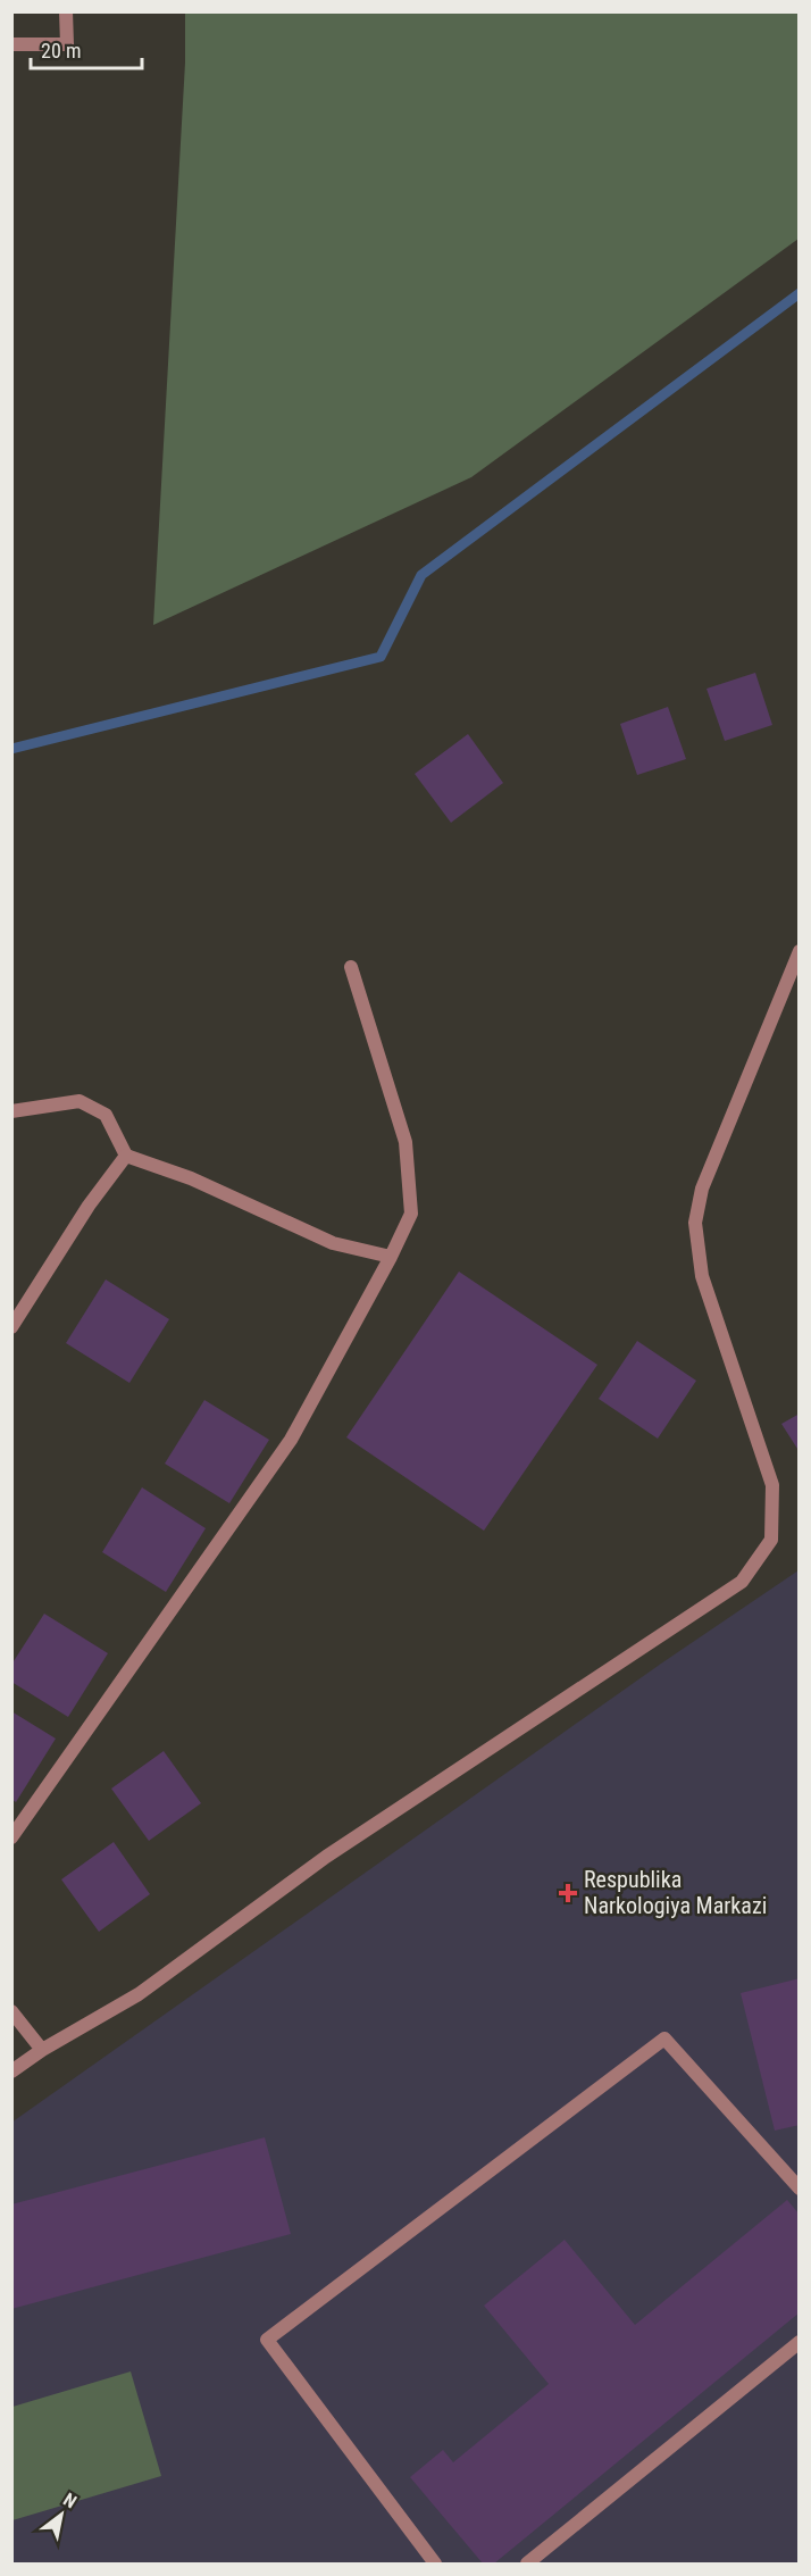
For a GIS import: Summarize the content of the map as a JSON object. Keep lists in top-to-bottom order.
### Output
{
  "places": {
    "health": ["Respublika Narkologiya Markazi"]
  },
  "scale_bar": "20 m",
  "north": "top right"
}
